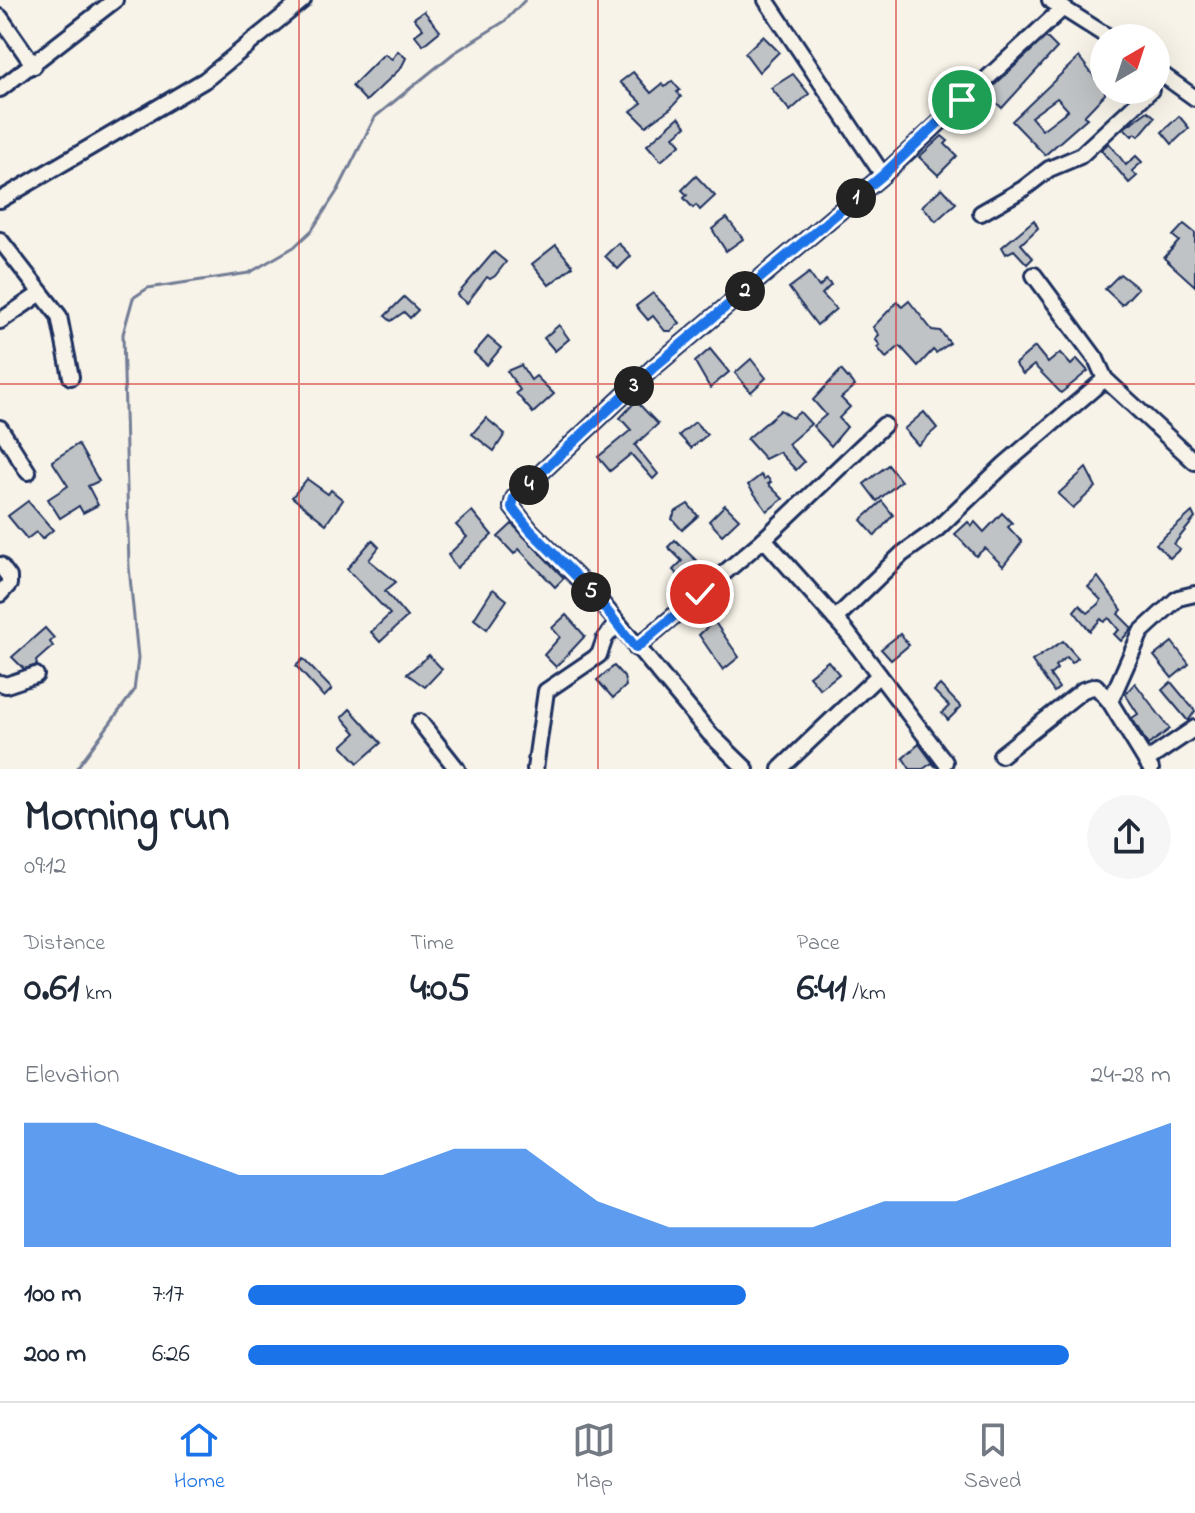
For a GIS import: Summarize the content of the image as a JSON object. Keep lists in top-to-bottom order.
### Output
{
  "north": "top right",
  "page": {
    "pins": [
      "1",
      "2",
      "3",
      "4",
      "5"
    ],
    "heading": ["Morning run", "09:12"],
    "stats": [
      ["Distance", "0.61 km"],
      ["Time", "4:05"],
      ["Pace", "6:41 /km"]
    ],
    "chart": ["Elevation", "24–28 m"],
    "list": [
      {
        "name": "100 m",
        "note": "7:17"
      },
      {
        "name": "200 m",
        "note": "6:26"
      }
    ],
    "tabs": ["Home", "Map", "Saved"]
  }
}
